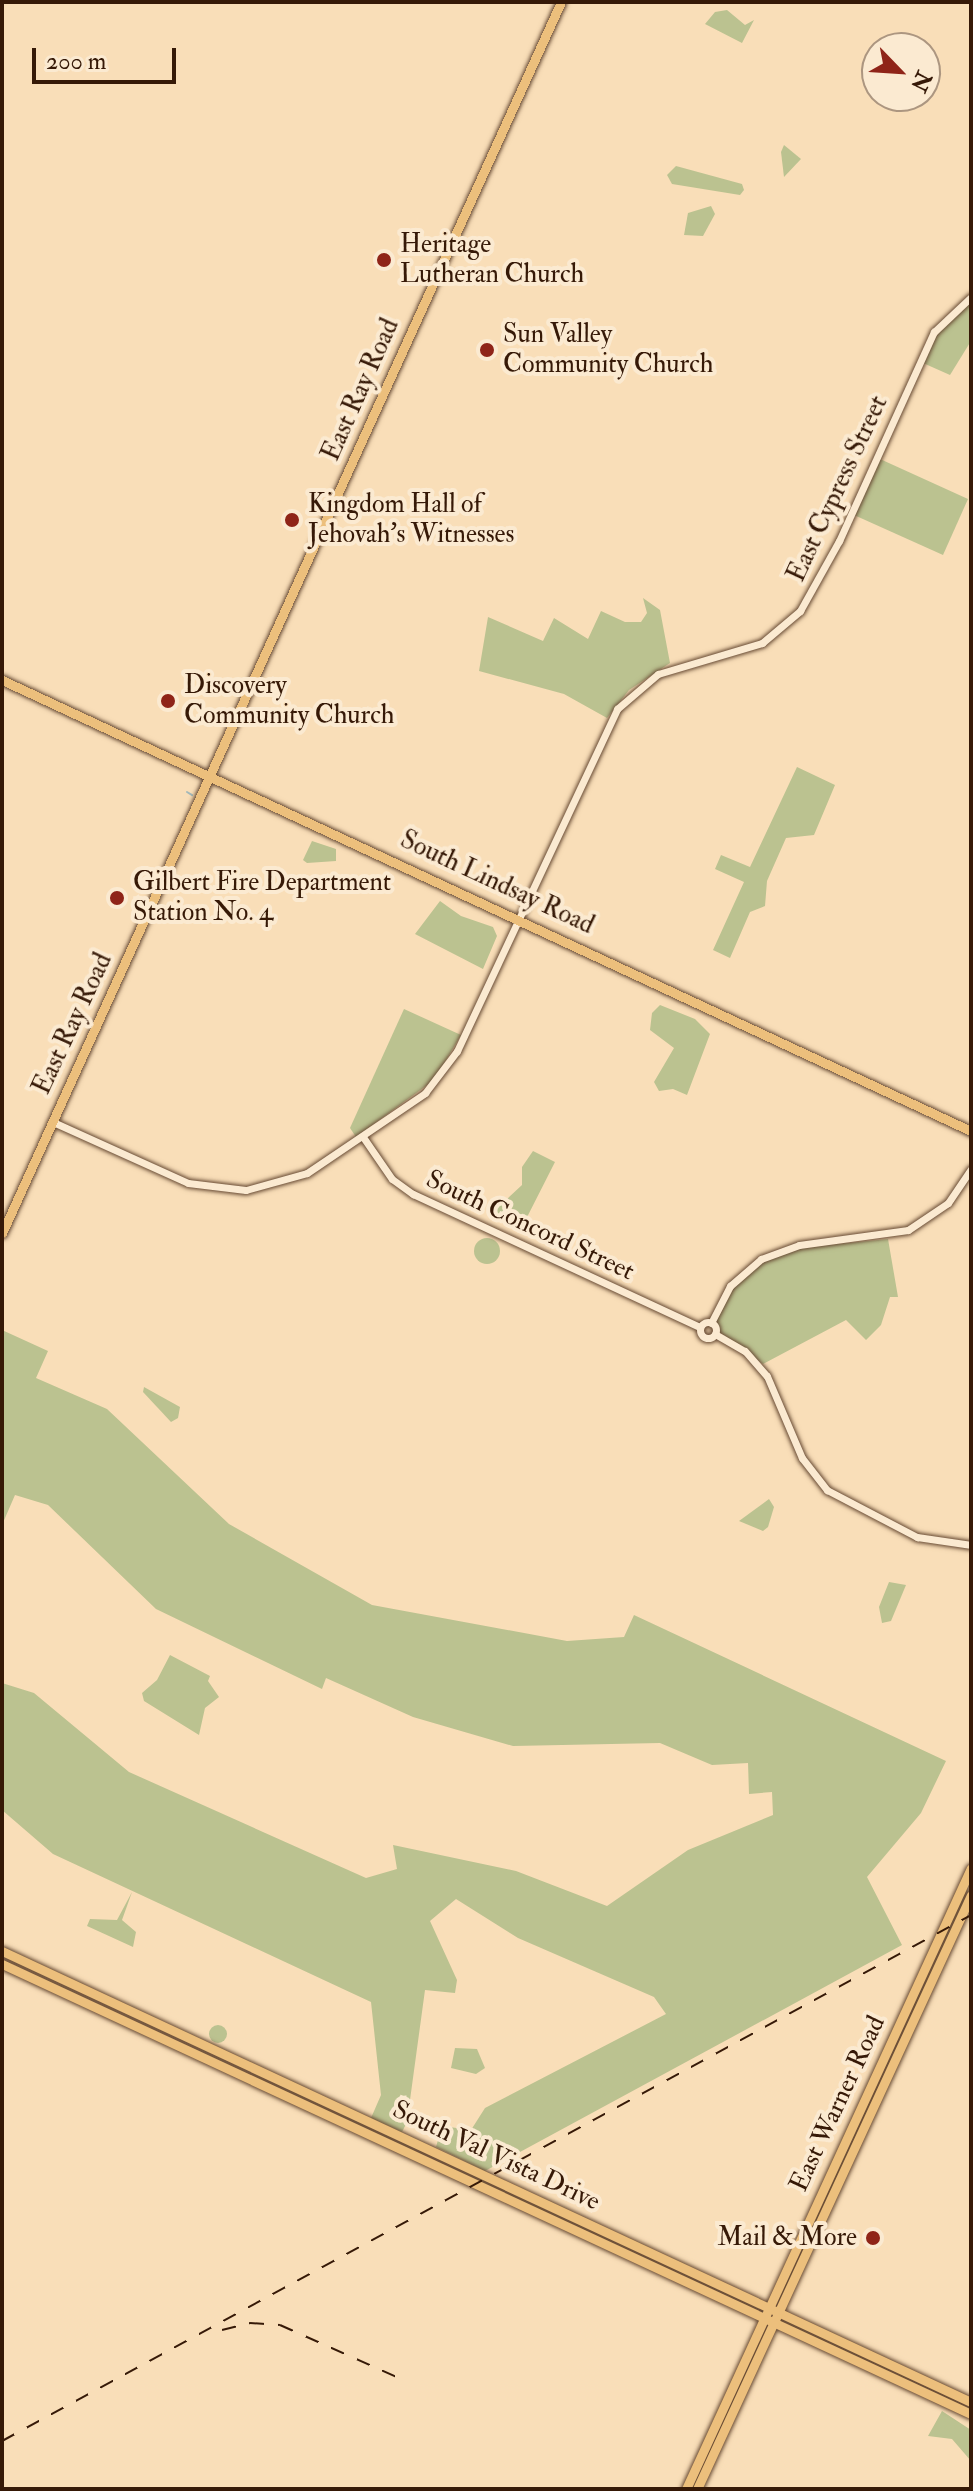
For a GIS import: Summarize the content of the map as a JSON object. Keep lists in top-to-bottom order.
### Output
{
  "streets": {
    "main road": [
      "East Ray Road",
      "South Lindsay Road",
      "East Warner Road",
      "South Val Vista Drive"
    ],
    "street": ["East Cypress Street", "South Concord Street"]
  },
  "crossings": [
    ["East Ray Road", "South Lindsay Road"],
    ["East Cypress Street", "South Lindsay Road"],
    ["East Cypress Street", "South Concord Street"],
    ["East Warner Road", "South Val Vista Drive"]
  ],
  "places": [
    "Heritage Lutheran Church",
    "Sun Valley Community Church",
    "Kingdom Hall of Jehovah's Witnesses",
    "Discovery Community Church",
    "Gilbert Fire Department Station No. 4",
    "Mail & More"
  ],
  "scale_bar": "200 m",
  "north": "bottom right"
}
